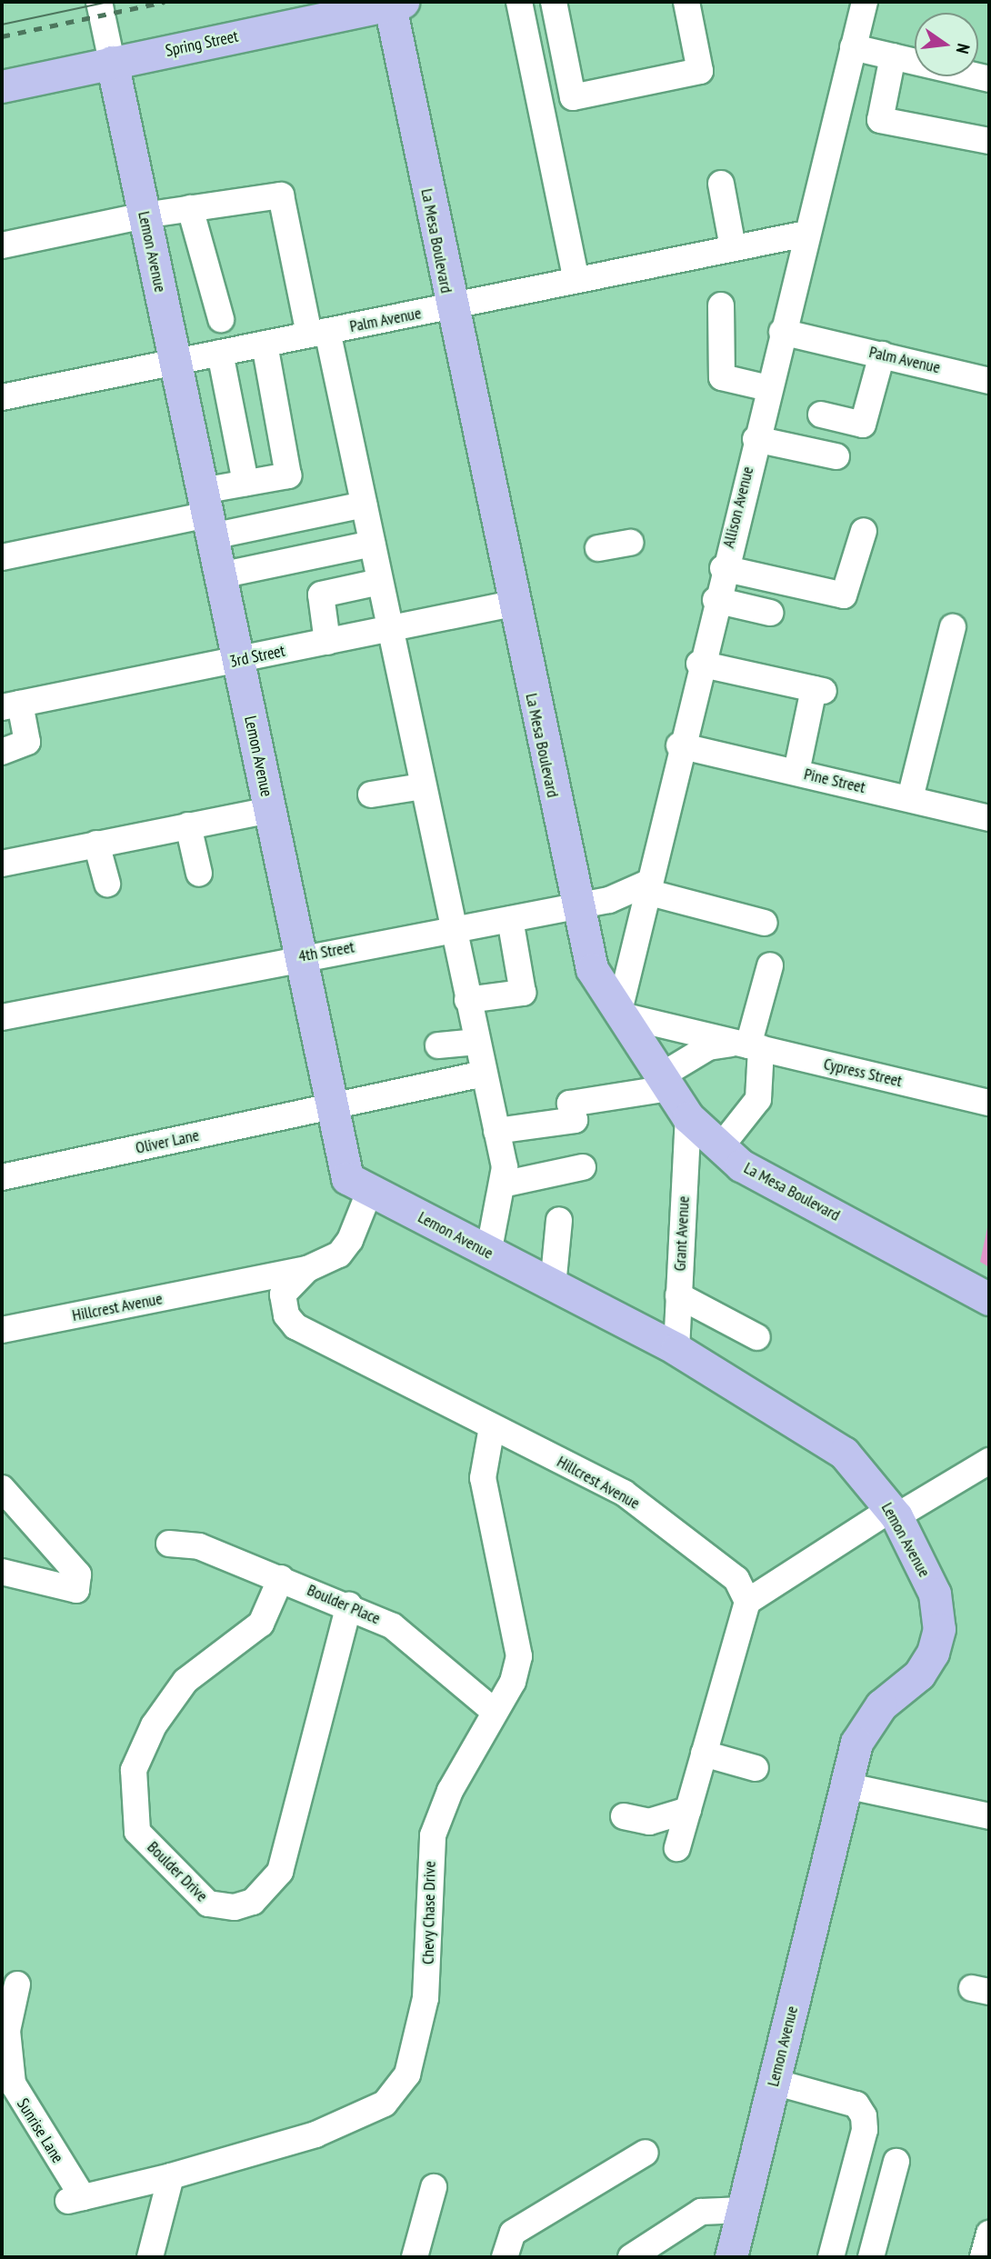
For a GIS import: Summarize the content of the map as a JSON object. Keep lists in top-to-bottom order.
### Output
{
  "streets": {
    "main road": ["Spring Street", "La Mesa Boulevard", "Lemon Avenue"],
    "street": [
      "Palm Avenue",
      "Allison Avenue",
      "3rd Street",
      "Pine Street",
      "4th Street",
      "Cypress Street",
      "Oliver Lane",
      "Grant Avenue",
      "Hillcrest Avenue",
      "Boulder Place",
      "Boulder Drive",
      "Chevy Chase Drive",
      "Sunrise Lane"
    ]
  },
  "crossings": [
    ["Spring Street", "La Mesa Boulevard"],
    ["Spring Street", "Lemon Avenue"],
    ["La Mesa Boulevard", "Palm Avenue"],
    ["La Mesa Boulevard", "Allison Avenue"],
    ["La Mesa Boulevard", "3rd Street"],
    ["La Mesa Boulevard", "4th Street"],
    ["La Mesa Boulevard", "Cypress Street"],
    ["La Mesa Boulevard", "Grant Avenue"],
    ["Lemon Avenue", "Palm Avenue"],
    ["Lemon Avenue", "3rd Street"],
    ["Lemon Avenue", "4th Street"],
    ["Lemon Avenue", "Oliver Lane"],
    ["Lemon Avenue", "Grant Avenue"],
    ["Lemon Avenue", "Hillcrest Avenue"],
    ["Palm Avenue", "Allison Avenue"],
    ["Allison Avenue", "Pine Street"],
    ["Allison Avenue", "4th Street"],
    ["Allison Avenue", "Cypress Street"],
    ["Hillcrest Avenue", "Chevy Chase Drive"],
    ["Boulder Place", "Boulder Drive"],
    ["Boulder Place", "Chevy Chase Drive"],
    ["Chevy Chase Drive", "Sunrise Lane"]
  ],
  "north": "right"
}
